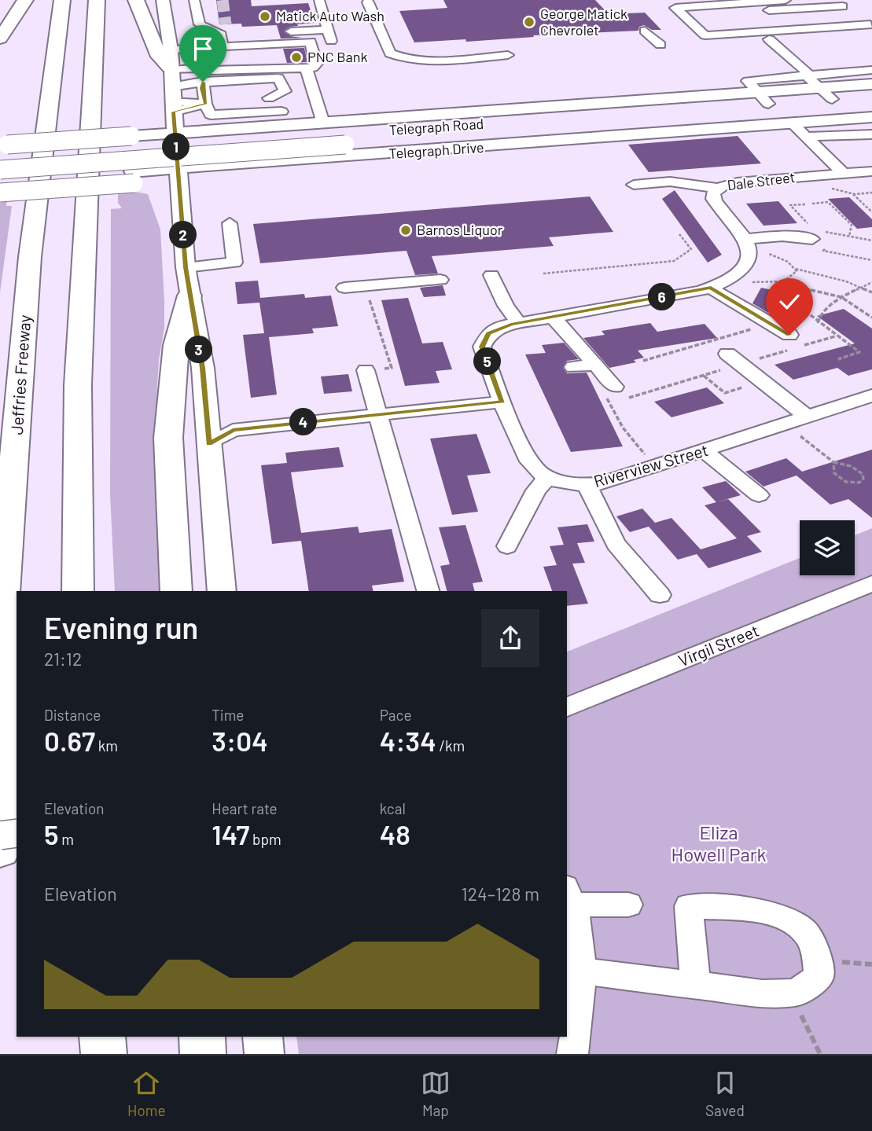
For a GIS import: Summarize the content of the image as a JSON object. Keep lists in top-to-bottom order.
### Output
{
  "streets": {
    "highway": ["Jeffries Freeway"],
    "main road": ["Telegraph Road", "Telegraph Drive"],
    "street": ["Dale Street", "Riverview Street", "Virgil Street"]
  },
  "parks": ["Eliza Howell Park"],
  "places": [
    "Matick Auto Wash",
    "George Matick Chevrolet",
    "PNC Bank",
    "Barnos Liquor"
  ],
  "page": {
    "pins": [
      "1",
      "2",
      "6",
      "3",
      "5",
      "4"
    ],
    "heading": ["Evening run", "21:12"],
    "stats": [
      ["Distance", "0.67 km"],
      ["Time", "3:04"],
      ["Pace", "4:34 /km"],
      ["Elevation", "5 m"],
      ["Heart rate", "147 bpm"],
      ["kcal", "48"]
    ],
    "chart": ["Elevation", "124–128 m"],
    "tabs": ["Home", "Map", "Saved"]
  }
}
